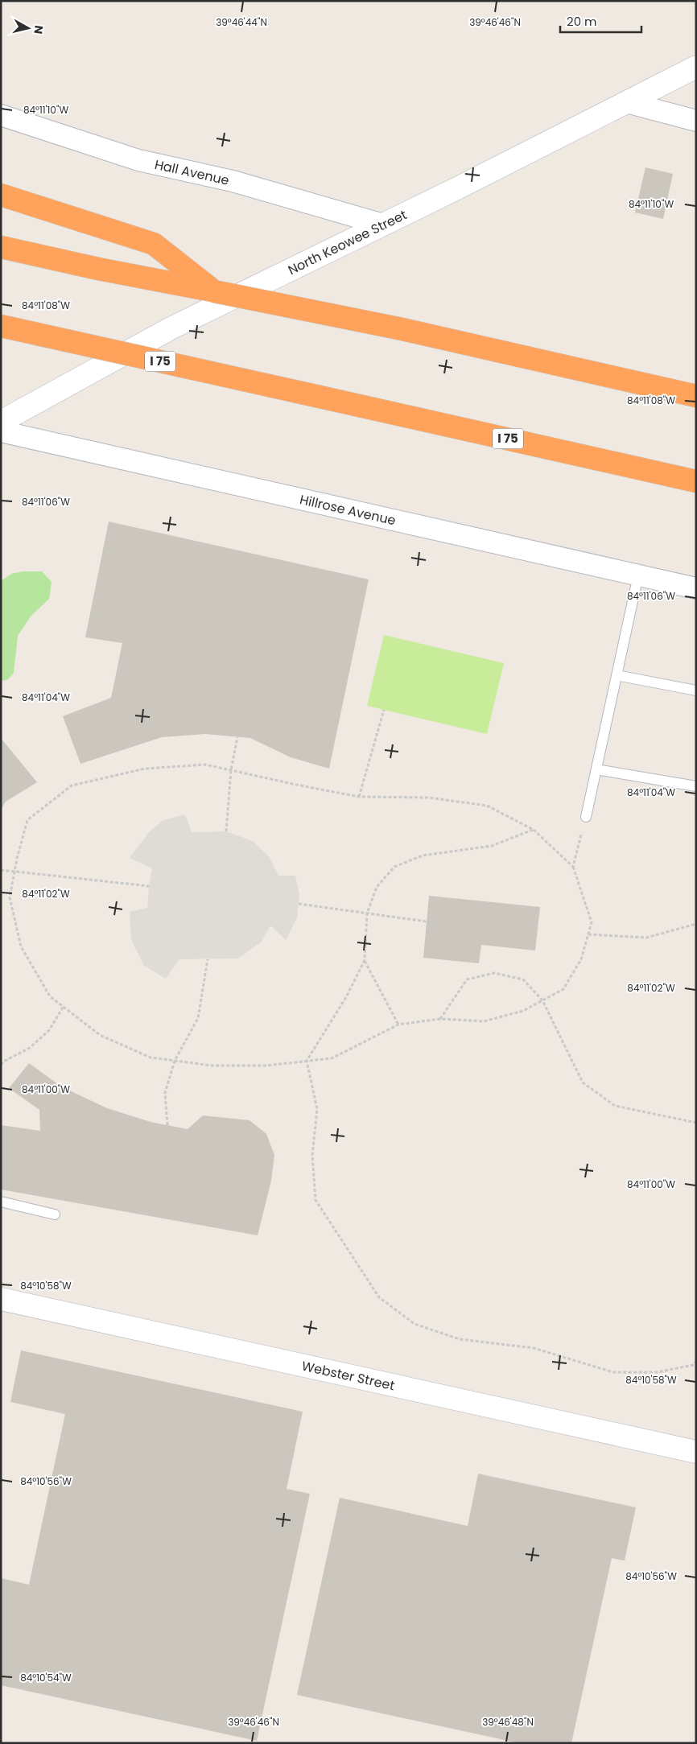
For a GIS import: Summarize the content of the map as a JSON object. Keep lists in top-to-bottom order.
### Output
{
  "streets": {
    "highway": ["I 75"],
    "main road": ["North Keowee Street", "Webster Street"],
    "street": ["Hall Avenue", "Hillrose Avenue"]
  },
  "crossings": [
    ["Hall Avenue", "North Keowee Street"]
  ],
  "scale_bar": "20 m",
  "north": "right",
  "coordinates": [
    "39°46'44\"N",
    "39°46'46\"N",
    "84°11'10\"W",
    "84°11'08\"W",
    "84°11'06\"W",
    "84°11'04\"W",
    "84°11'02\"W",
    "84°11'00\"W",
    "84°10'58\"W",
    "84°10'56\"W",
    "84°10'54\"W",
    "39°46'48\"N"
  ]
}
